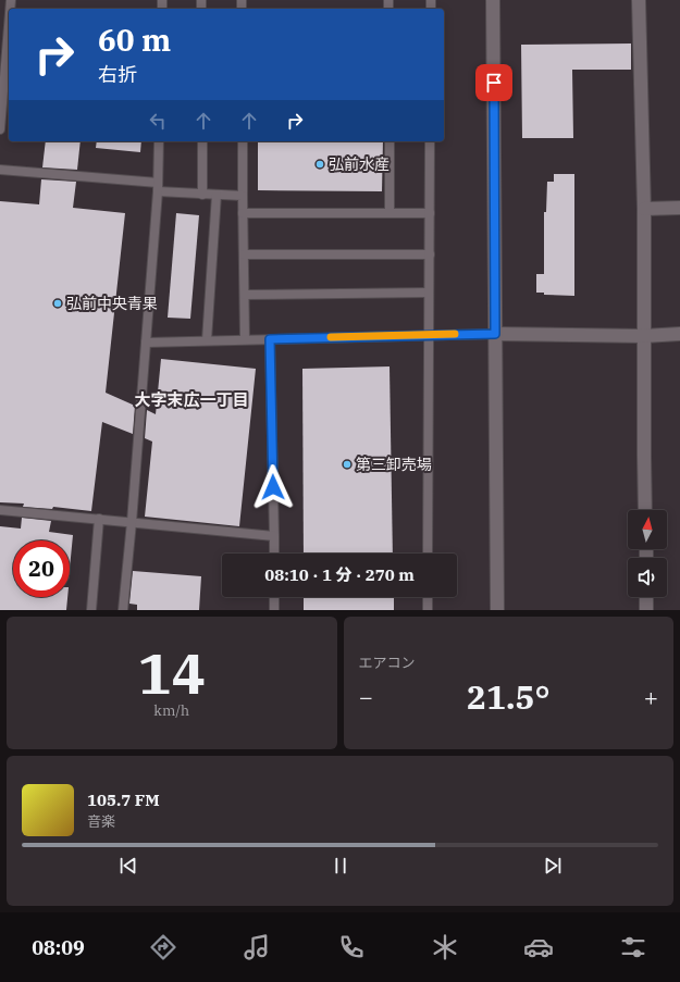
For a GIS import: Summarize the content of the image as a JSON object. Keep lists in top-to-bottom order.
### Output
{
  "districts": ["大字末広一丁目"],
  "places": ["弘前水産", "弘前中央青果", "第三卸売場"],
  "north": "top",
  "page": {
    "turn": ["60 m", "右折"],
    "limit": "20",
    "trip": "08:10 · 1 分 · 270 m",
    "tile": [
      ["14", "km/h"],
      "エアコン"
    ],
    "heat": ["−", "21.5°", "+"],
    "song": ["105.7 FM", "音楽"],
    "tabs": "08:09"
  }
}
